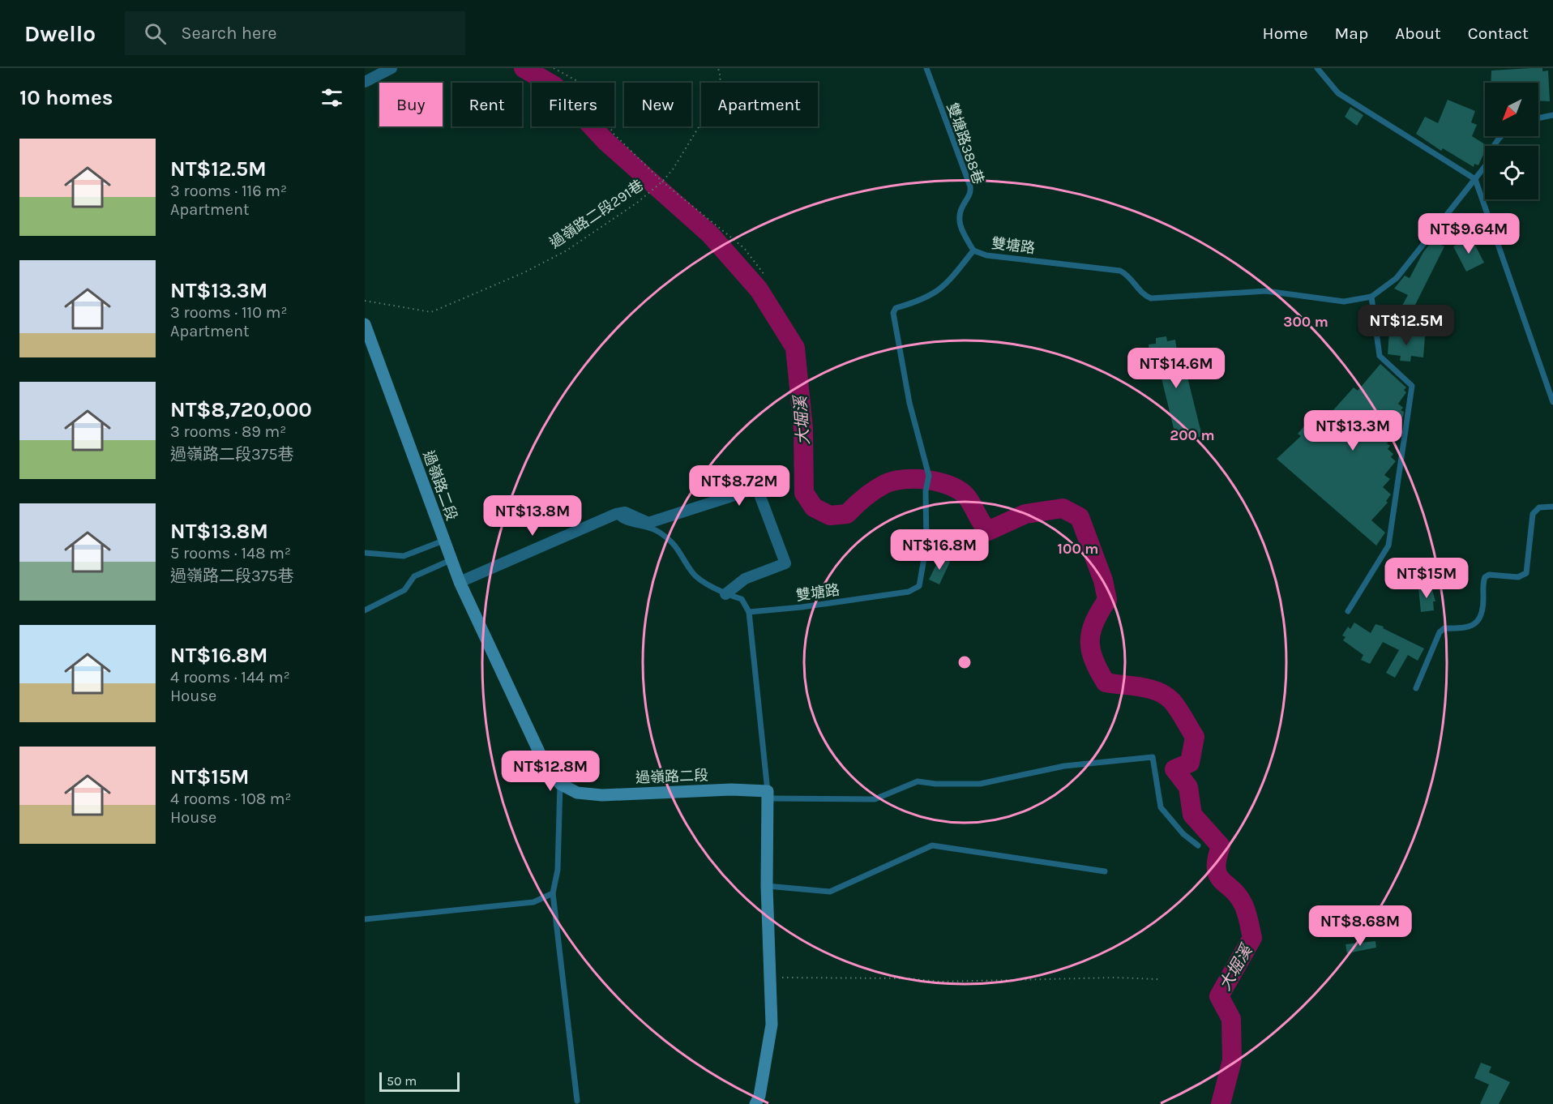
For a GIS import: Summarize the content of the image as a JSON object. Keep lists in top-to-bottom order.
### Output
{
  "streets": {
    "street": ["過嶺路二段"],
    "lane": ["雙塘路388巷", "雙塘路"],
    "path": ["過嶺路二段291巷"]
  },
  "crossings": [
    ["雙塘路388巷", "雙塘路"]
  ],
  "water": ["大堀溪"],
  "scale_bar": "50 m",
  "north": "bottom left",
  "page": {
    "header": "Dwello",
    "search": "Search here",
    "nav": [
      "Home",
      "Map",
      "About",
      "Contact"
    ],
    "heading": "10 homes",
    "chip": [
      "Buy",
      "Rent",
      "Filters",
      "New",
      "Apartment"
    ],
    "list": [
      {
        "name": "NT$12.5M",
        "note": "3 rooms · 116 m² · Apartment"
      },
      {
        "name": "NT$13.3M",
        "note": "3 rooms · 110 m² · Apartment"
      },
      {
        "name": "NT$8,720,000",
        "note": "3 rooms · 89 m² · 過嶺路二段375巷"
      },
      {
        "name": "NT$13.8M",
        "note": "5 rooms · 148 m² · 過嶺路二段375巷"
      },
      {
        "name": "NT$16.8M",
        "note": "4 rooms · 144 m² · House"
      },
      {
        "name": "NT$15M",
        "note": "4 rooms · 108 m² · House"
      }
    ],
    "price": [
      "NT$9.64M",
      "NT$12.5M",
      "NT$14.6M",
      "NT$13.3M",
      "NT$8.72M",
      "NT$13.8M",
      "NT$16.8M",
      "NT$15M",
      "NT$12.8M",
      "NT$8.68M"
    ],
    "scale": "50 m"
  },
  "rings": ["300 m", "200 m", "100 m"]
}
